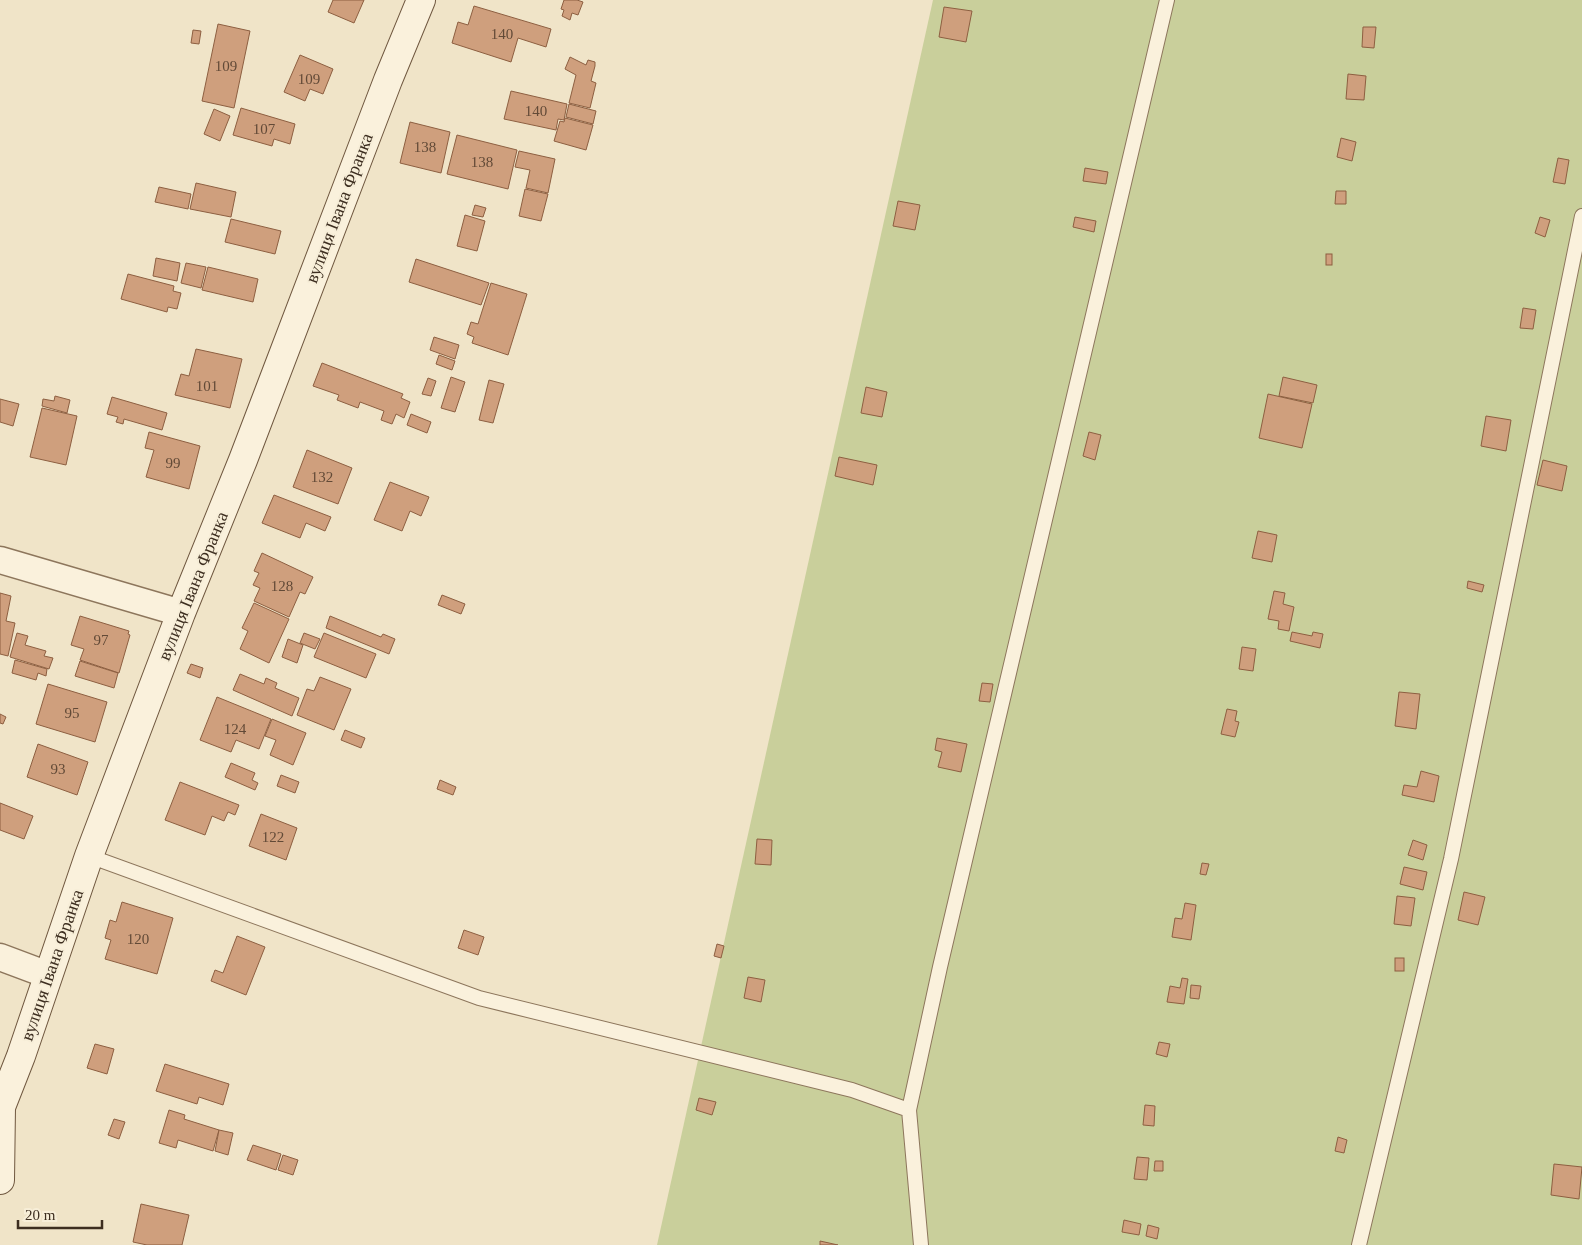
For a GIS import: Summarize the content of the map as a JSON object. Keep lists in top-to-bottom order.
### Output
{
  "streets": {
    "street": ["вулиця Івана Франка"]
  },
  "house_numbers": [
    "140",
    "109",
    "109",
    "140",
    "107",
    "138",
    "138",
    "101",
    "99",
    "132",
    "128",
    "97",
    "95",
    "124",
    "93",
    "122",
    "120"
  ],
  "scale_bar": "20 m"
}
